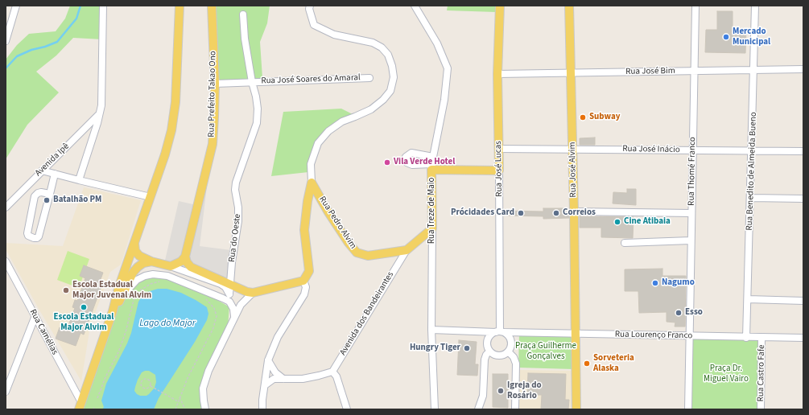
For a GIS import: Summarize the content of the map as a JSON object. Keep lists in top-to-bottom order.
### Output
{
  "streets": {
    "main road": [
      "Rua Prefeito Takao Ono",
      "Rua José Lucas",
      "Rua José Alvim",
      "Rua Treze de Maio",
      "Rua Pedro Alvim",
      "Avenida dos Bandeirantes"
    ],
    "street": [
      "Rua José Bim",
      "Rua José Soares do Amaral",
      "Rua José Inácio",
      "Avenida Ipê",
      "Rua Thomé Franco",
      "Rua Benedito de Almeida Bueno",
      "Rua do Oeste",
      "Rua Camélias",
      "Rua Lourenço Franco",
      "Rua Castro Fafe"
    ]
  },
  "crossings": [
    ["Rua José Bim", "Rua José Lucas"],
    ["Rua José Bim", "Rua José Alvim"],
    ["Rua José Bim", "Rua Thomé Franco"],
    ["Rua José Bim", "Rua Benedito de Almeida Bueno"],
    ["Rua José Soares do Amaral", "Rua Prefeito Takao Ono"],
    ["Rua José Soares do Amaral", "Rua do Oeste"],
    ["Rua José Inácio", "Rua José Lucas"],
    ["Rua José Inácio", "Rua José Alvim"],
    ["Rua José Inácio", "Rua Thomé Franco"],
    ["Rua José Inácio", "Rua Benedito de Almeida Bueno"],
    ["Rua José Lucas", "Rua Lourenço Franco"],
    ["Rua José Alvim", "Rua Lourenço Franco"],
    ["Rua Thomé Franco", "Rua Lourenço Franco"],
    ["Rua Benedito de Almeida Bueno", "Rua Lourenço Franco"],
    ["Rua Treze de Maio", "Avenida dos Bandeirantes"],
    ["Rua Treze de Maio", "Rua Lourenço Franco"],
    ["Rua Pedro Alvim", "Avenida dos Bandeirantes"],
    ["Rua Lourenço Franco", "Rua Castro Fafe"]
  ],
  "water": ["Lago do Major"],
  "parks": ["Praça Guilherme Gonçalves", "Praça Dr. Miguel Vairo"],
  "places": [
    "Mercado Municipal",
    "Subway",
    "Vila Verde Hotel",
    "Batalhão PM",
    "Prócidades Card",
    "Correios",
    "Cine Atibaia",
    "Nagumo",
    "Escola Estadual Major Juvenal Alvim",
    "Escola Estadual Major Alvim",
    "Esso",
    "Hungry Tiger",
    "Sorveteria Alaska",
    "Igreja do Rosário"
  ]
}
